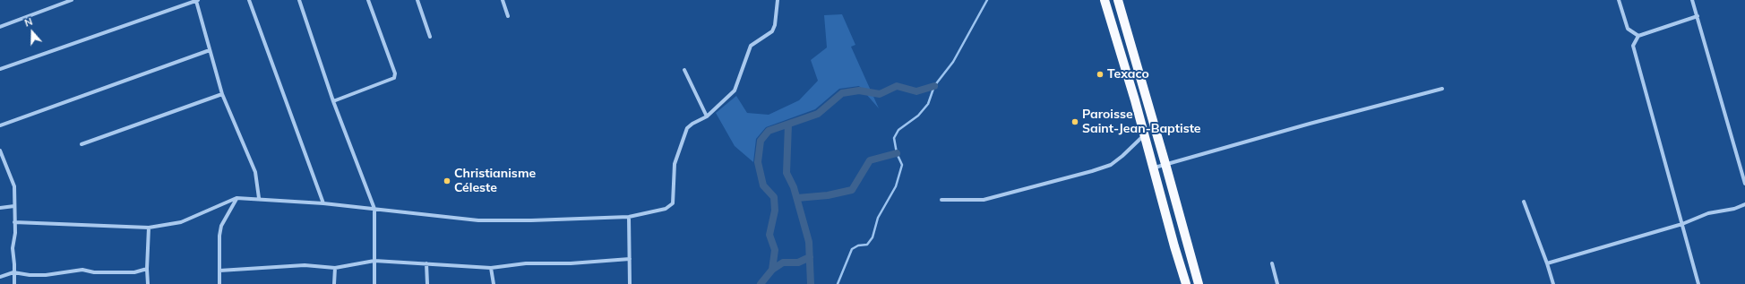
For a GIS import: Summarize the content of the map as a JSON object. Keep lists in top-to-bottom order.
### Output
{
  "places": ["Texaco", "Paroisse Saint-Jean-Baptiste", "Christianisme Céleste"],
  "north": "top"
}
